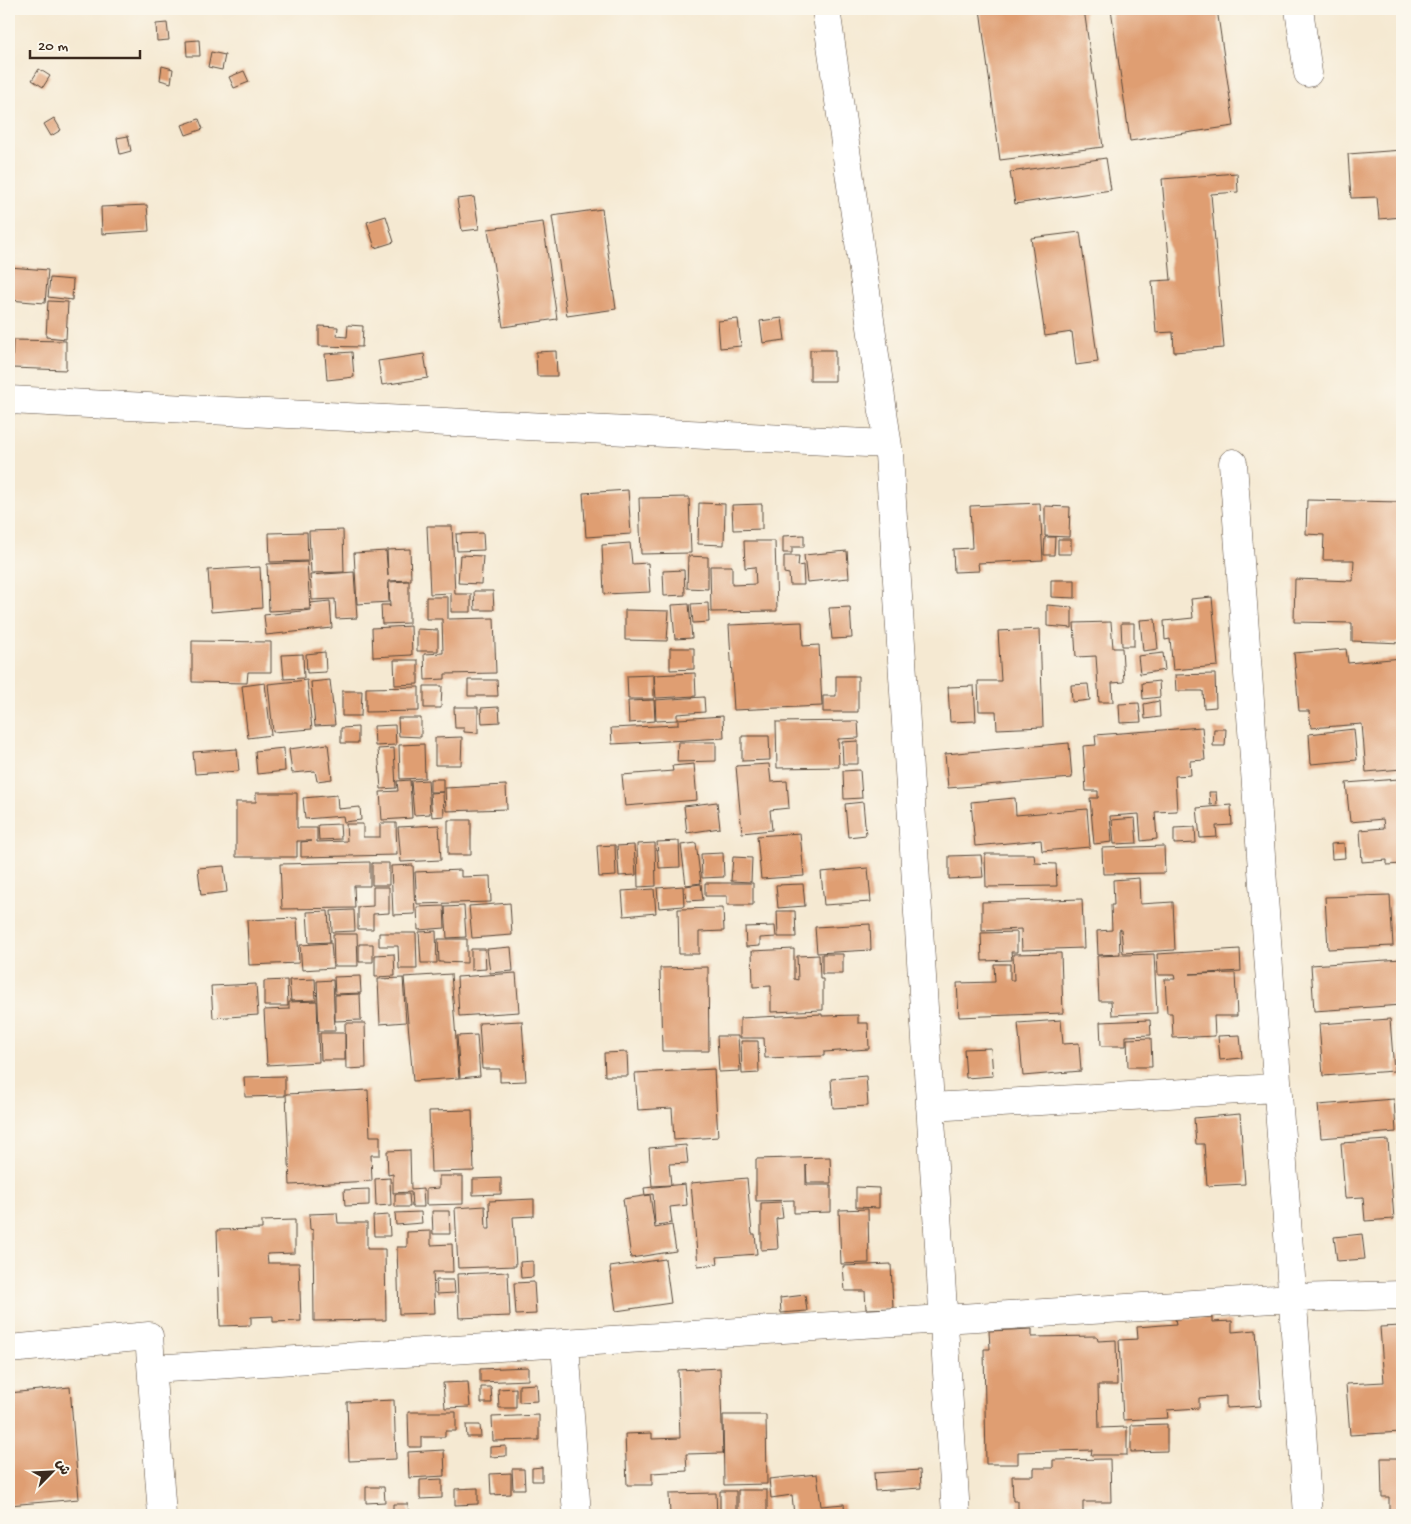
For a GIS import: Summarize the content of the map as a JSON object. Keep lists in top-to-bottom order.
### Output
{
  "scale_bar": "20 m",
  "north": "top right"
}
